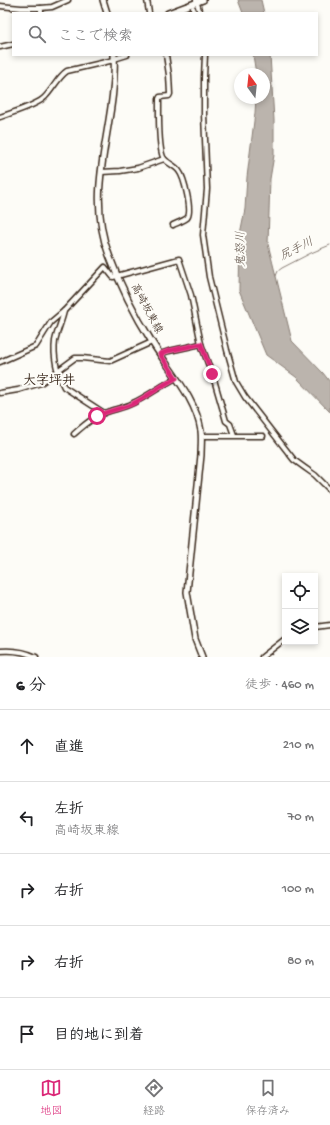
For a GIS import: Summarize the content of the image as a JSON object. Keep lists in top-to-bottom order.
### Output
{
  "streets": {
    "main road": ["高崎坂東線"]
  },
  "districts": ["大字坪井"],
  "water": ["鬼怒川", "尻手川"],
  "north": "top",
  "page": {
    "search": "ここで検索",
    "heading": ["6 分", "徒歩 · 460 m"],
    "list": [
      ["直進", "210 m"],
      ["左折", "高崎坂東線", "70 m"],
      ["右折", "100 m"],
      ["右折", "80 m"],
      "目的地に到着"
    ],
    "nav": ["地図", "経路", "保存済み"]
  }
}
